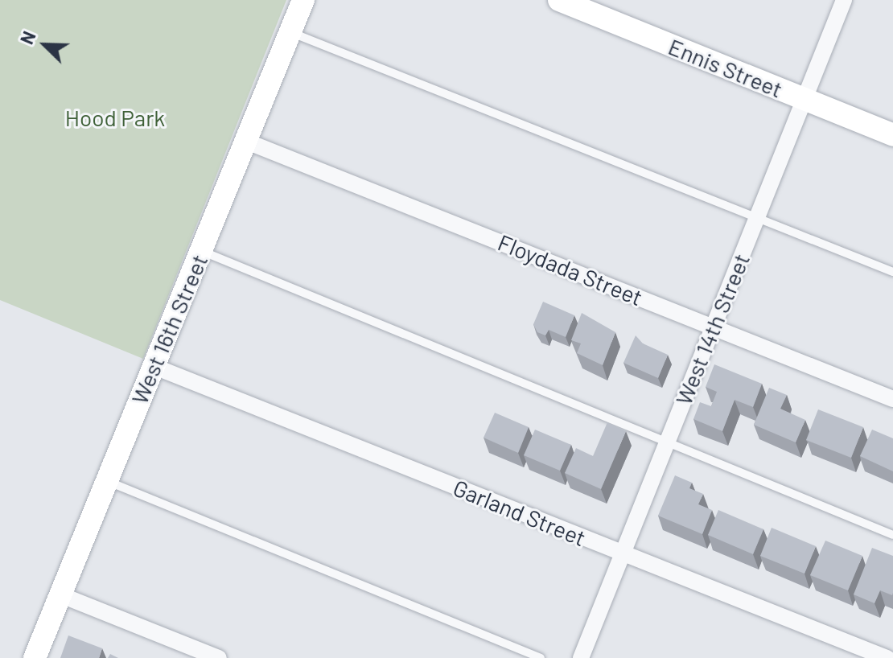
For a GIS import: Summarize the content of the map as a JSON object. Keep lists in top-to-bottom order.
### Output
{
  "streets": {
    "street": [
      "Ennis Street",
      "Floydada Street",
      "West 16th Street",
      "West 14th Street",
      "Garland Street"
    ]
  },
  "crossings": [
    ["Ennis Street", "West 14th Street"],
    ["Floydada Street", "West 16th Street"],
    ["Floydada Street", "West 14th Street"],
    ["West 16th Street", "Garland Street"],
    ["West 14th Street", "Garland Street"]
  ],
  "parks": ["Hood Park"],
  "north": "top left"
}
